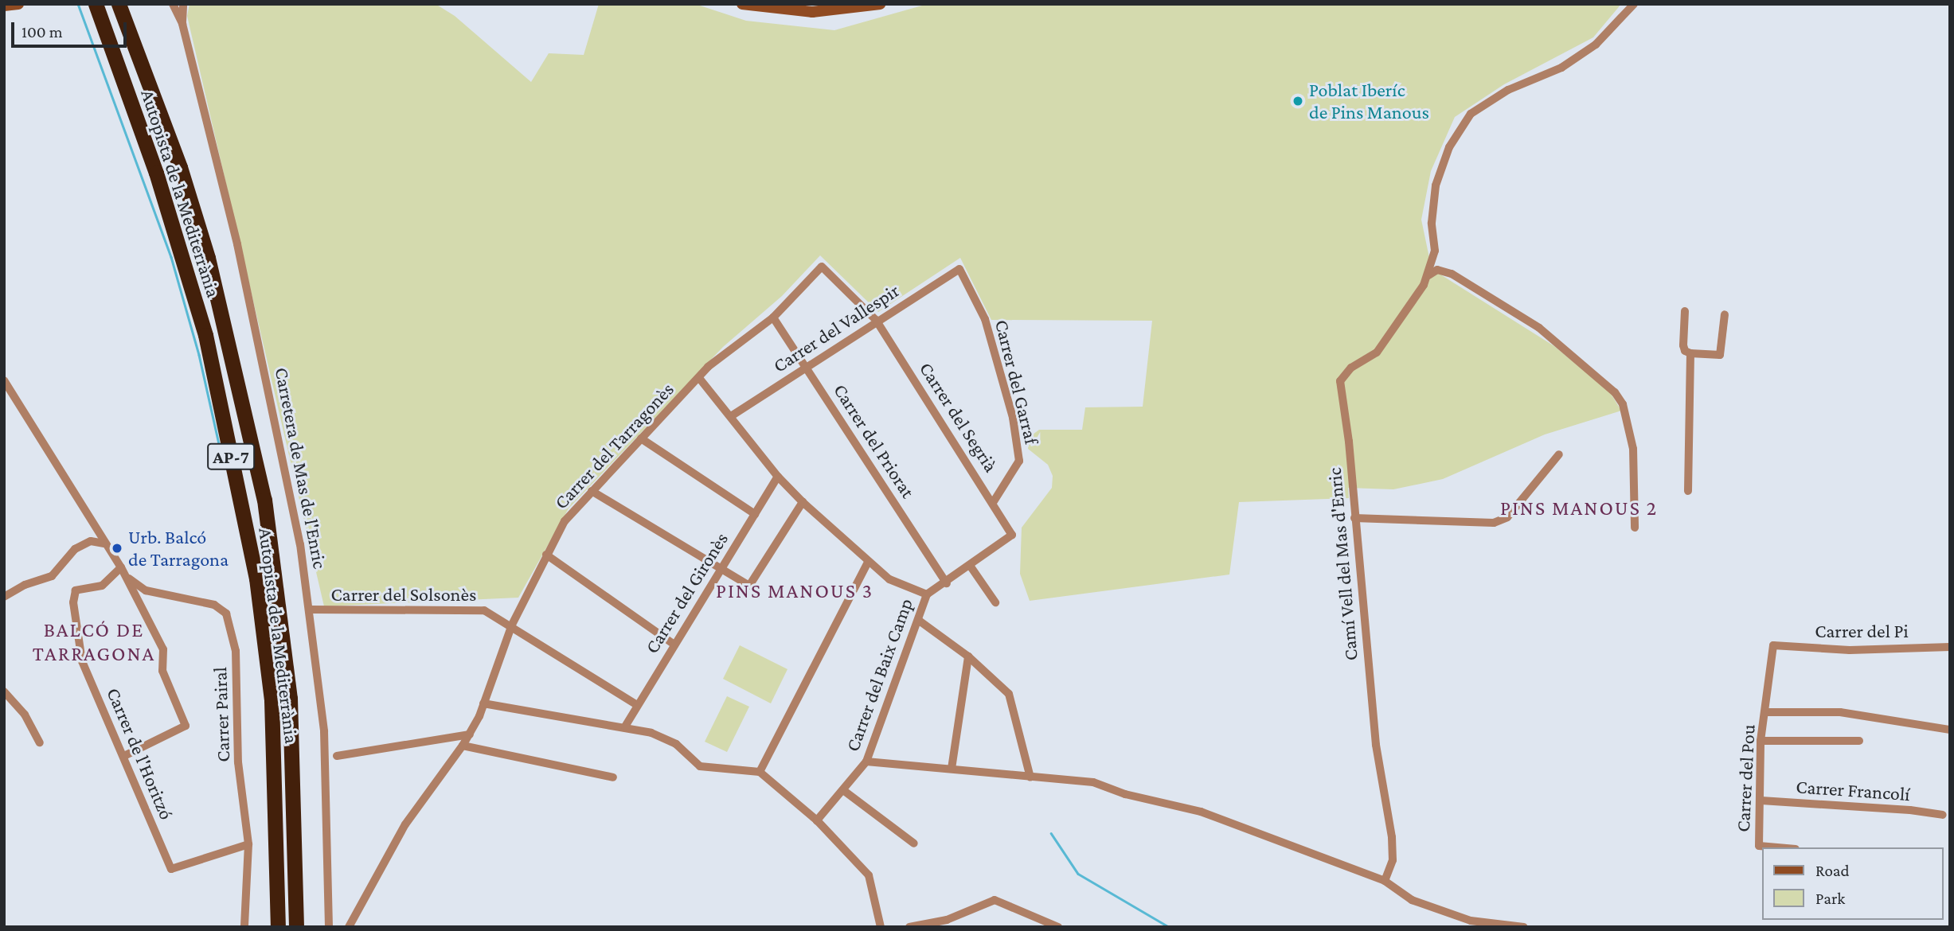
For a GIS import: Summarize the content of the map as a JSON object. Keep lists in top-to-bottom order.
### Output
{
  "streets": {
    "highway": ["Autopista de la Mediterrània", "AP-7"],
    "street": [
      "Carrer del Vallespir",
      "Carrer del Garraf",
      "Carrer del Segrià",
      "Carrer del Priorat",
      "Carrer del Tarragonès",
      "Carretera de Mas de l'Enric",
      "Camí Vell del Mas d'Enric",
      "Carrer del Gironès",
      "Carrer del Solsonès",
      "Carrer del Pi",
      "Carrer del Baix Camp",
      "Carrer Pairal",
      "Carrer de l'Horitzó",
      "Carrer del Pou",
      "Carrer Francolí"
    ]
  },
  "crossings": [
    ["Carrer del Vallespir", "Carrer del Garraf"],
    ["Carrer del Vallespir", "Carrer del Segrià"],
    ["Carrer del Vallespir", "Carrer del Priorat"],
    ["Carrer del Vallespir", "Carrer del Tarragonès"],
    ["Carrer del Garraf", "Carrer del Segrià"],
    ["Carrer del Segrià", "Carrer del Tarragonès"],
    ["Carrer del Segrià", "Carrer del Baix Camp"],
    ["Carrer del Priorat", "Carrer del Tarragonès"],
    ["Carrer del Priorat", "Carrer del Baix Camp"],
    ["Carrer del Tarragonès", "Carrer del Solsonès"],
    ["Carretera de Mas de l'Enric", "Carrer del Solsonès"],
    ["Carrer del Gironès", "Carrer del Solsonès"],
    ["Carrer del Pi", "Carrer del Pou"],
    ["Carrer Pairal", "Carrer de l'Horitzó"],
    ["Carrer del Pou", "Carrer Francolí"]
  ],
  "districts": ["PINS MANOUS 2", "PINS MANOUS 3", "BALCÓ DE TARRAGONA"],
  "places": ["Poblat Iberíc de Pins Manous", "Urb. Balcó de Tarragona"],
  "legend": ["Road", "Park"],
  "scale_bar": "100 m"
}
